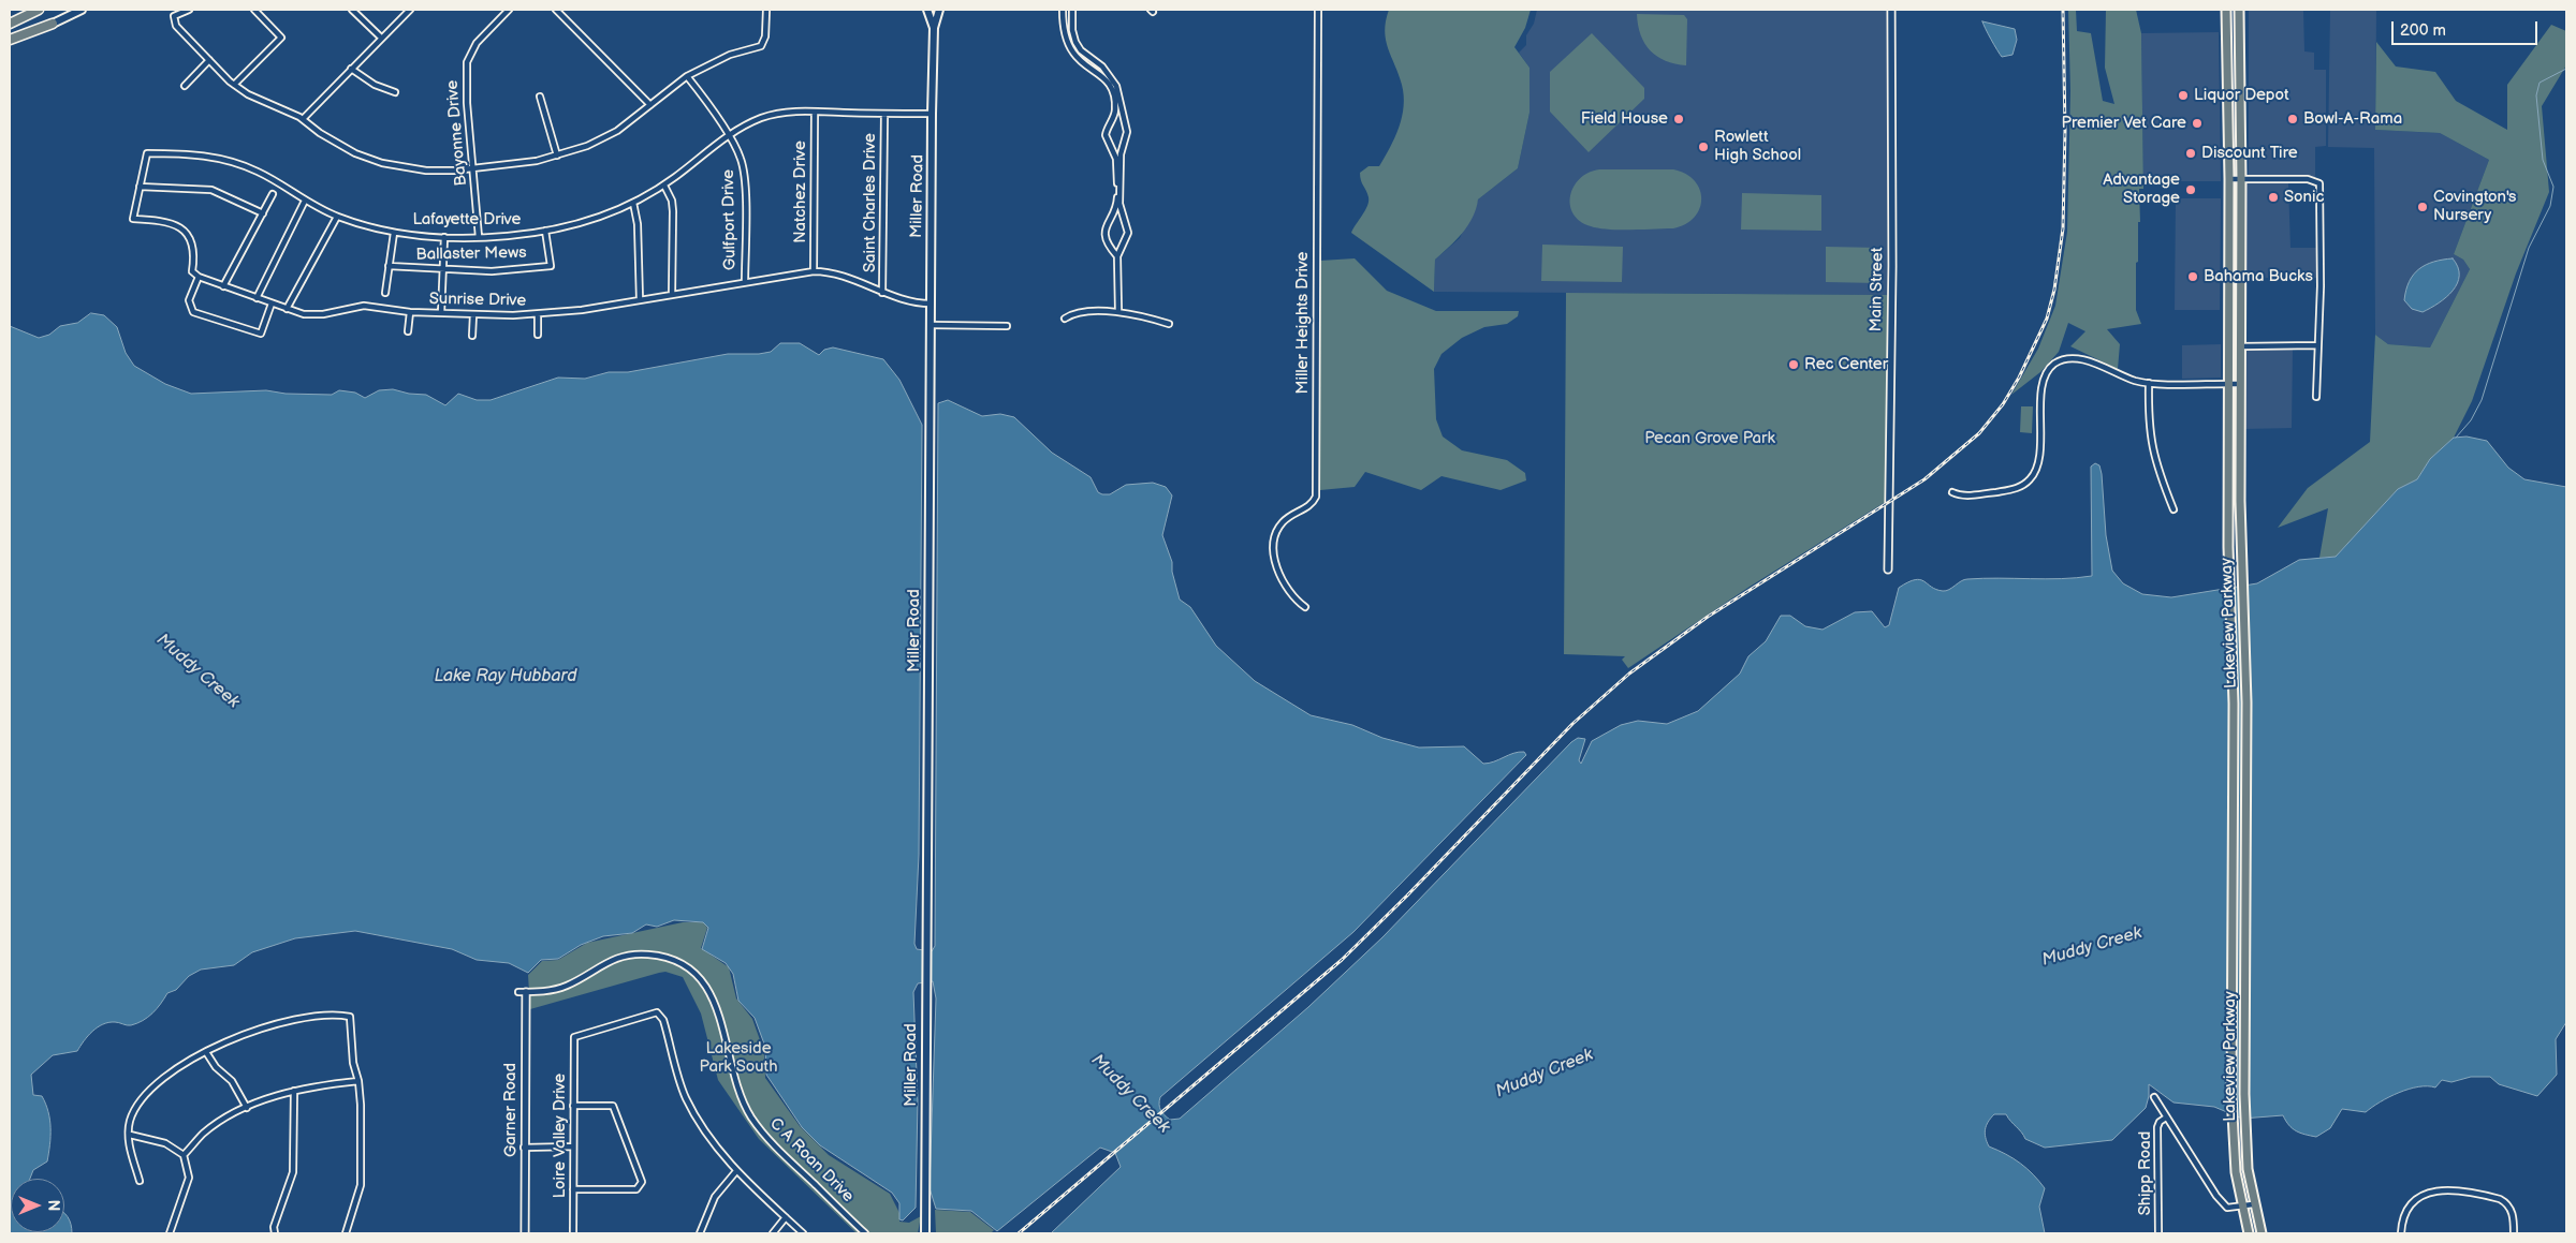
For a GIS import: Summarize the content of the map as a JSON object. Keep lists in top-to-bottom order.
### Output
{
  "streets": {
    "main road": ["Miller Road", "Lakeview Parkway"],
    "street": [
      "Bayonne Drive",
      "Natchez Drive",
      "Saint Charles Drive",
      "Lafayette Drive",
      "Gulfport Drive",
      "Ballaster Mews",
      "Main Street",
      "Sunrise Drive",
      "Miller Heights Drive",
      "Garner Road",
      "Loire Valley Drive",
      "C A Roan Drive",
      "Shipp Road"
    ]
  },
  "crossings": [
    ["Bayonne Drive", "Lafayette Drive"],
    ["Natchez Drive", "Lafayette Drive"],
    ["Natchez Drive", "Sunrise Drive"],
    ["Miller Road", "Lafayette Drive"],
    ["Miller Road", "Sunrise Drive"],
    ["Saint Charles Drive", "Lafayette Drive"],
    ["Saint Charles Drive", "Sunrise Drive"],
    ["Lafayette Drive", "Gulfport Drive"],
    ["Lafayette Drive", "Ballaster Mews"],
    ["Gulfport Drive", "Sunrise Drive"],
    ["Garner Road", "C A Roan Drive"]
  ],
  "water": ["Muddy Creek", "Lake Ray Hubbard"],
  "parks": ["Pecan Grove Park", "Lakeside Park South"],
  "places": [
    "Liquor Depot",
    "Field House",
    "Bowl-A-Rama",
    "Premier Vet Care",
    "Rowlett High School",
    "Discount Tire",
    "Advantage Storage",
    "Sonic",
    "Covington's Nursery",
    "Bahama Bucks",
    "Rec Center"
  ],
  "scale_bar": "200 m",
  "north": "right"
}
